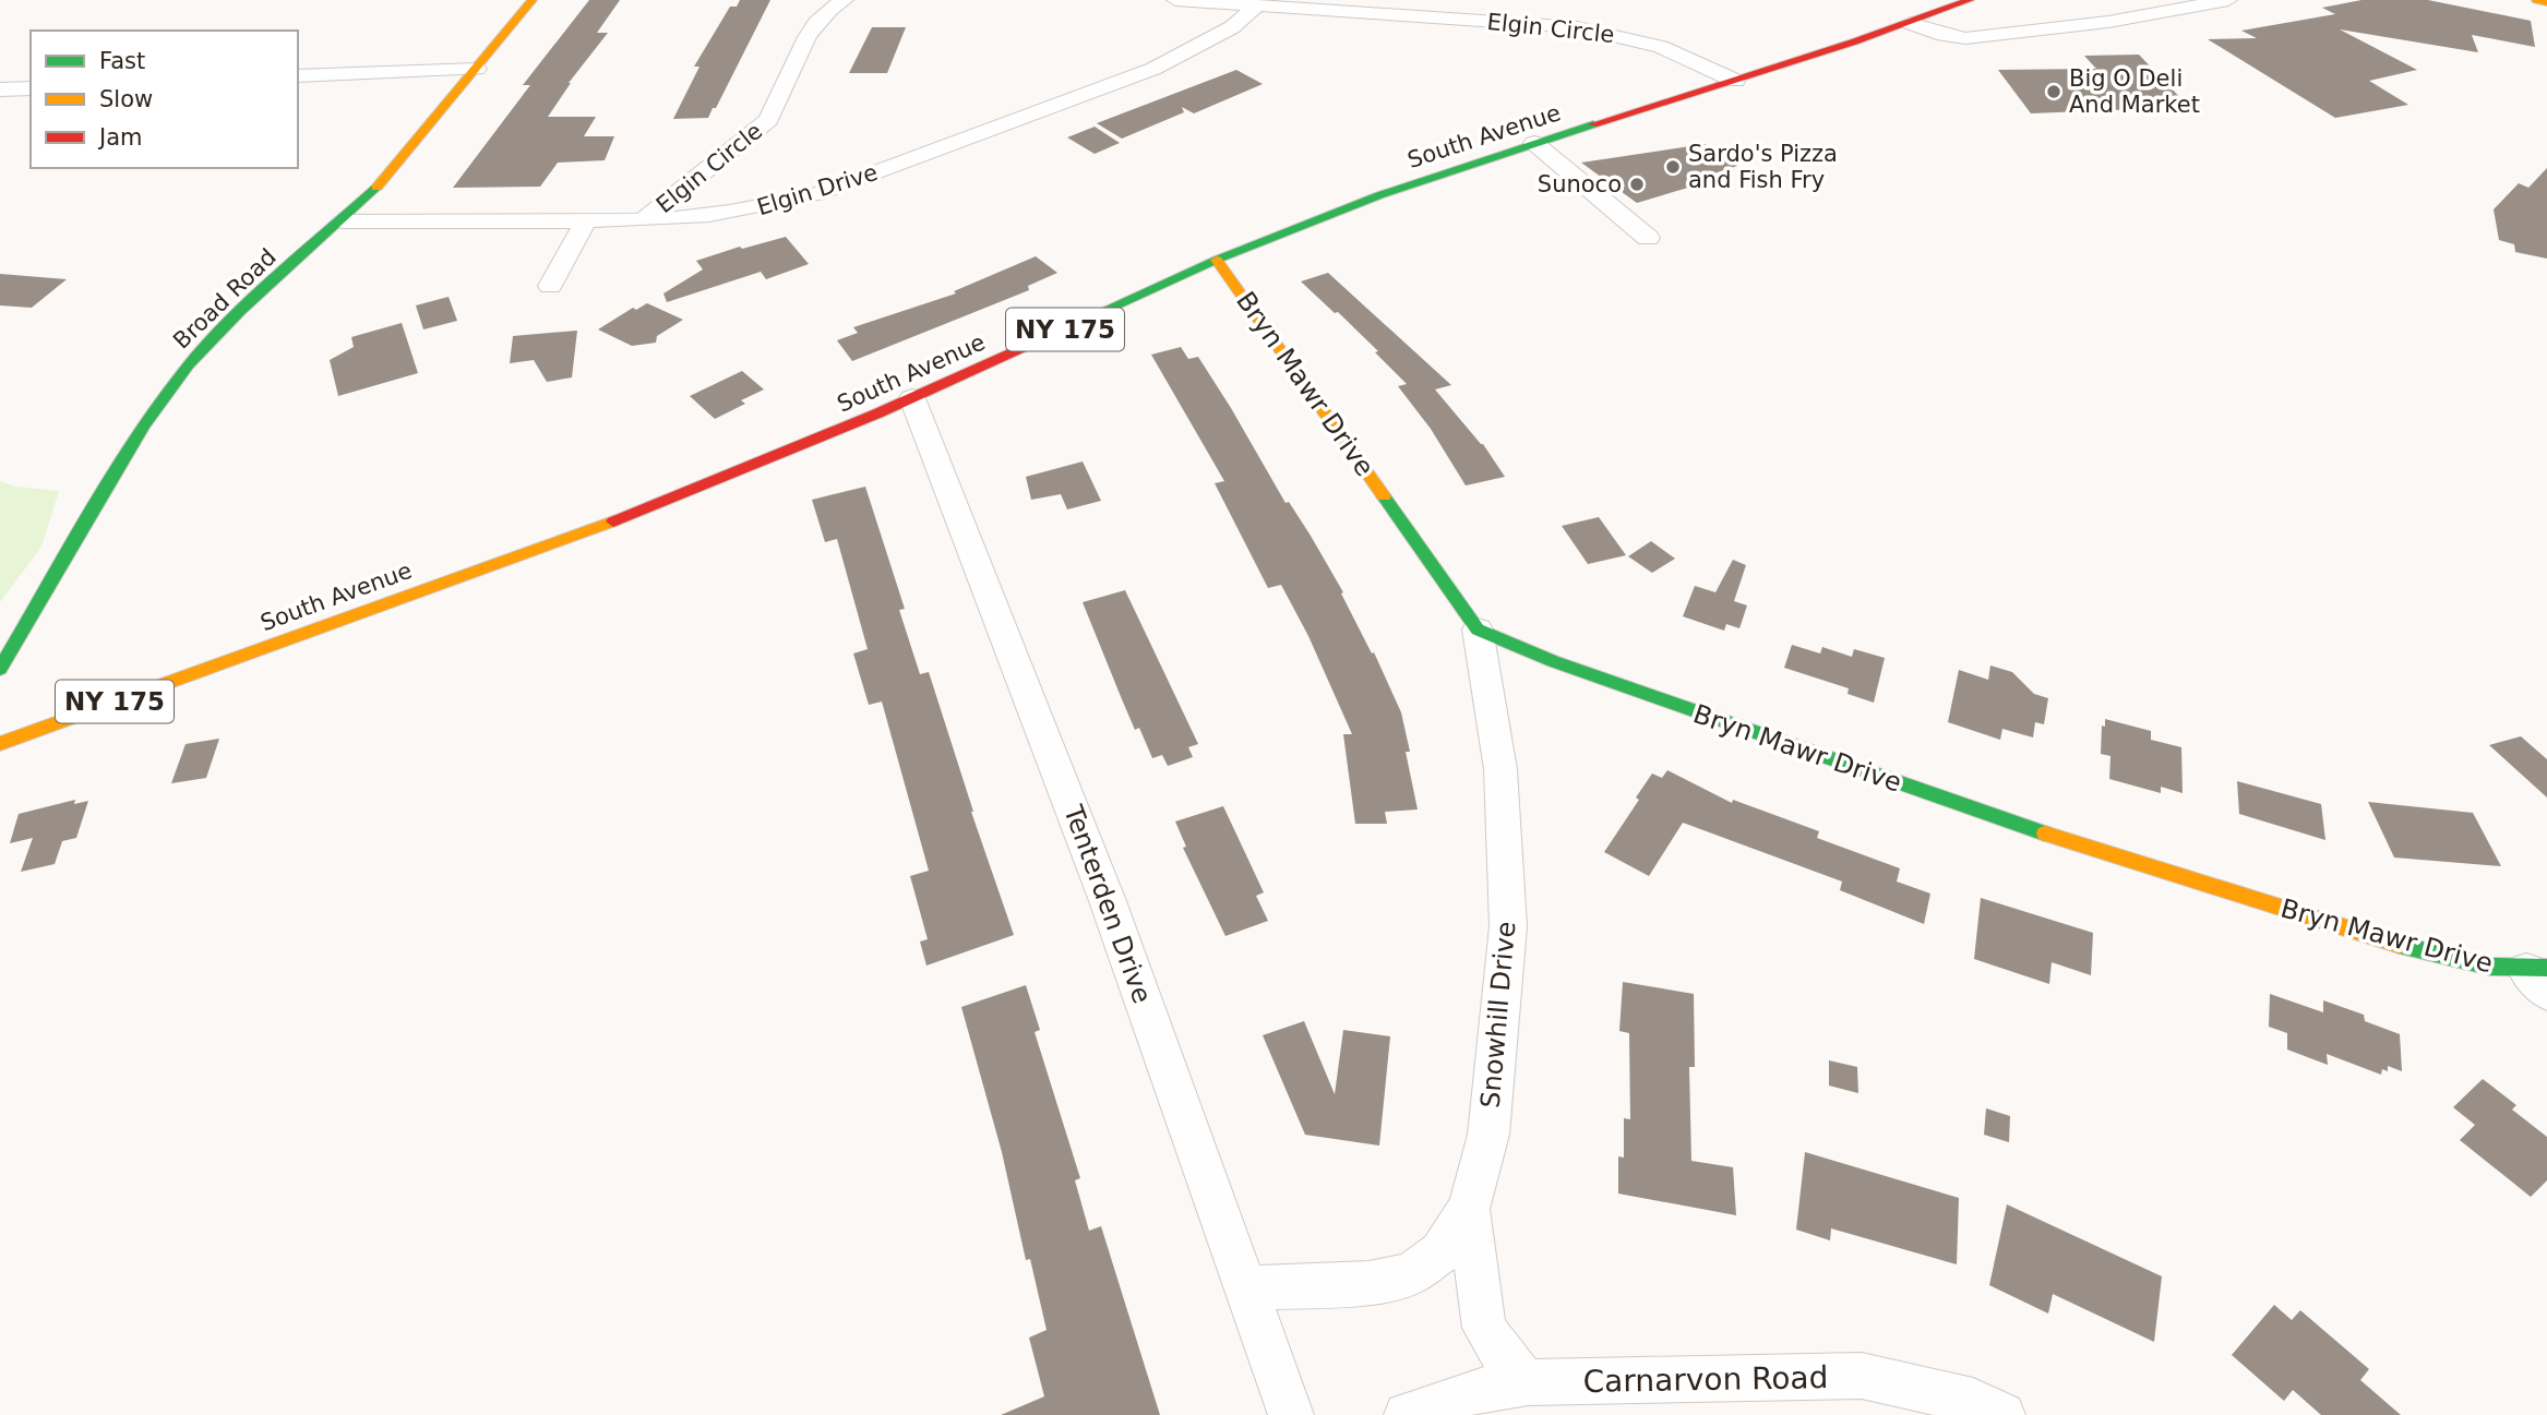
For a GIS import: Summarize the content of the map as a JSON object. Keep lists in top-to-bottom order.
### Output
{
  "streets": {
    "street": [
      "Elgin Circle",
      "South Avenue",
      "Elgin Drive",
      "Broad Road",
      "NY 175",
      "Bryn Mawr Drive",
      "Tenterden Drive",
      "Snowhill Drive",
      "Carnarvon Road"
    ]
  },
  "crossings": [
    ["Elgin Circle", "South Avenue"],
    ["Elgin Circle", "Elgin Drive"],
    ["South Avenue", "Bryn Mawr Drive"],
    ["South Avenue", "Tenterden Drive"],
    ["Elgin Drive", "Broad Road"],
    ["Bryn Mawr Drive", "Snowhill Drive"],
    ["Snowhill Drive", "Carnarvon Road"]
  ],
  "places": ["Big O Deli And Market", "Sardo's Pizza and Fish Fry", "Sunoco"],
  "legend": ["Fast", "Slow", "Jam"]
}
